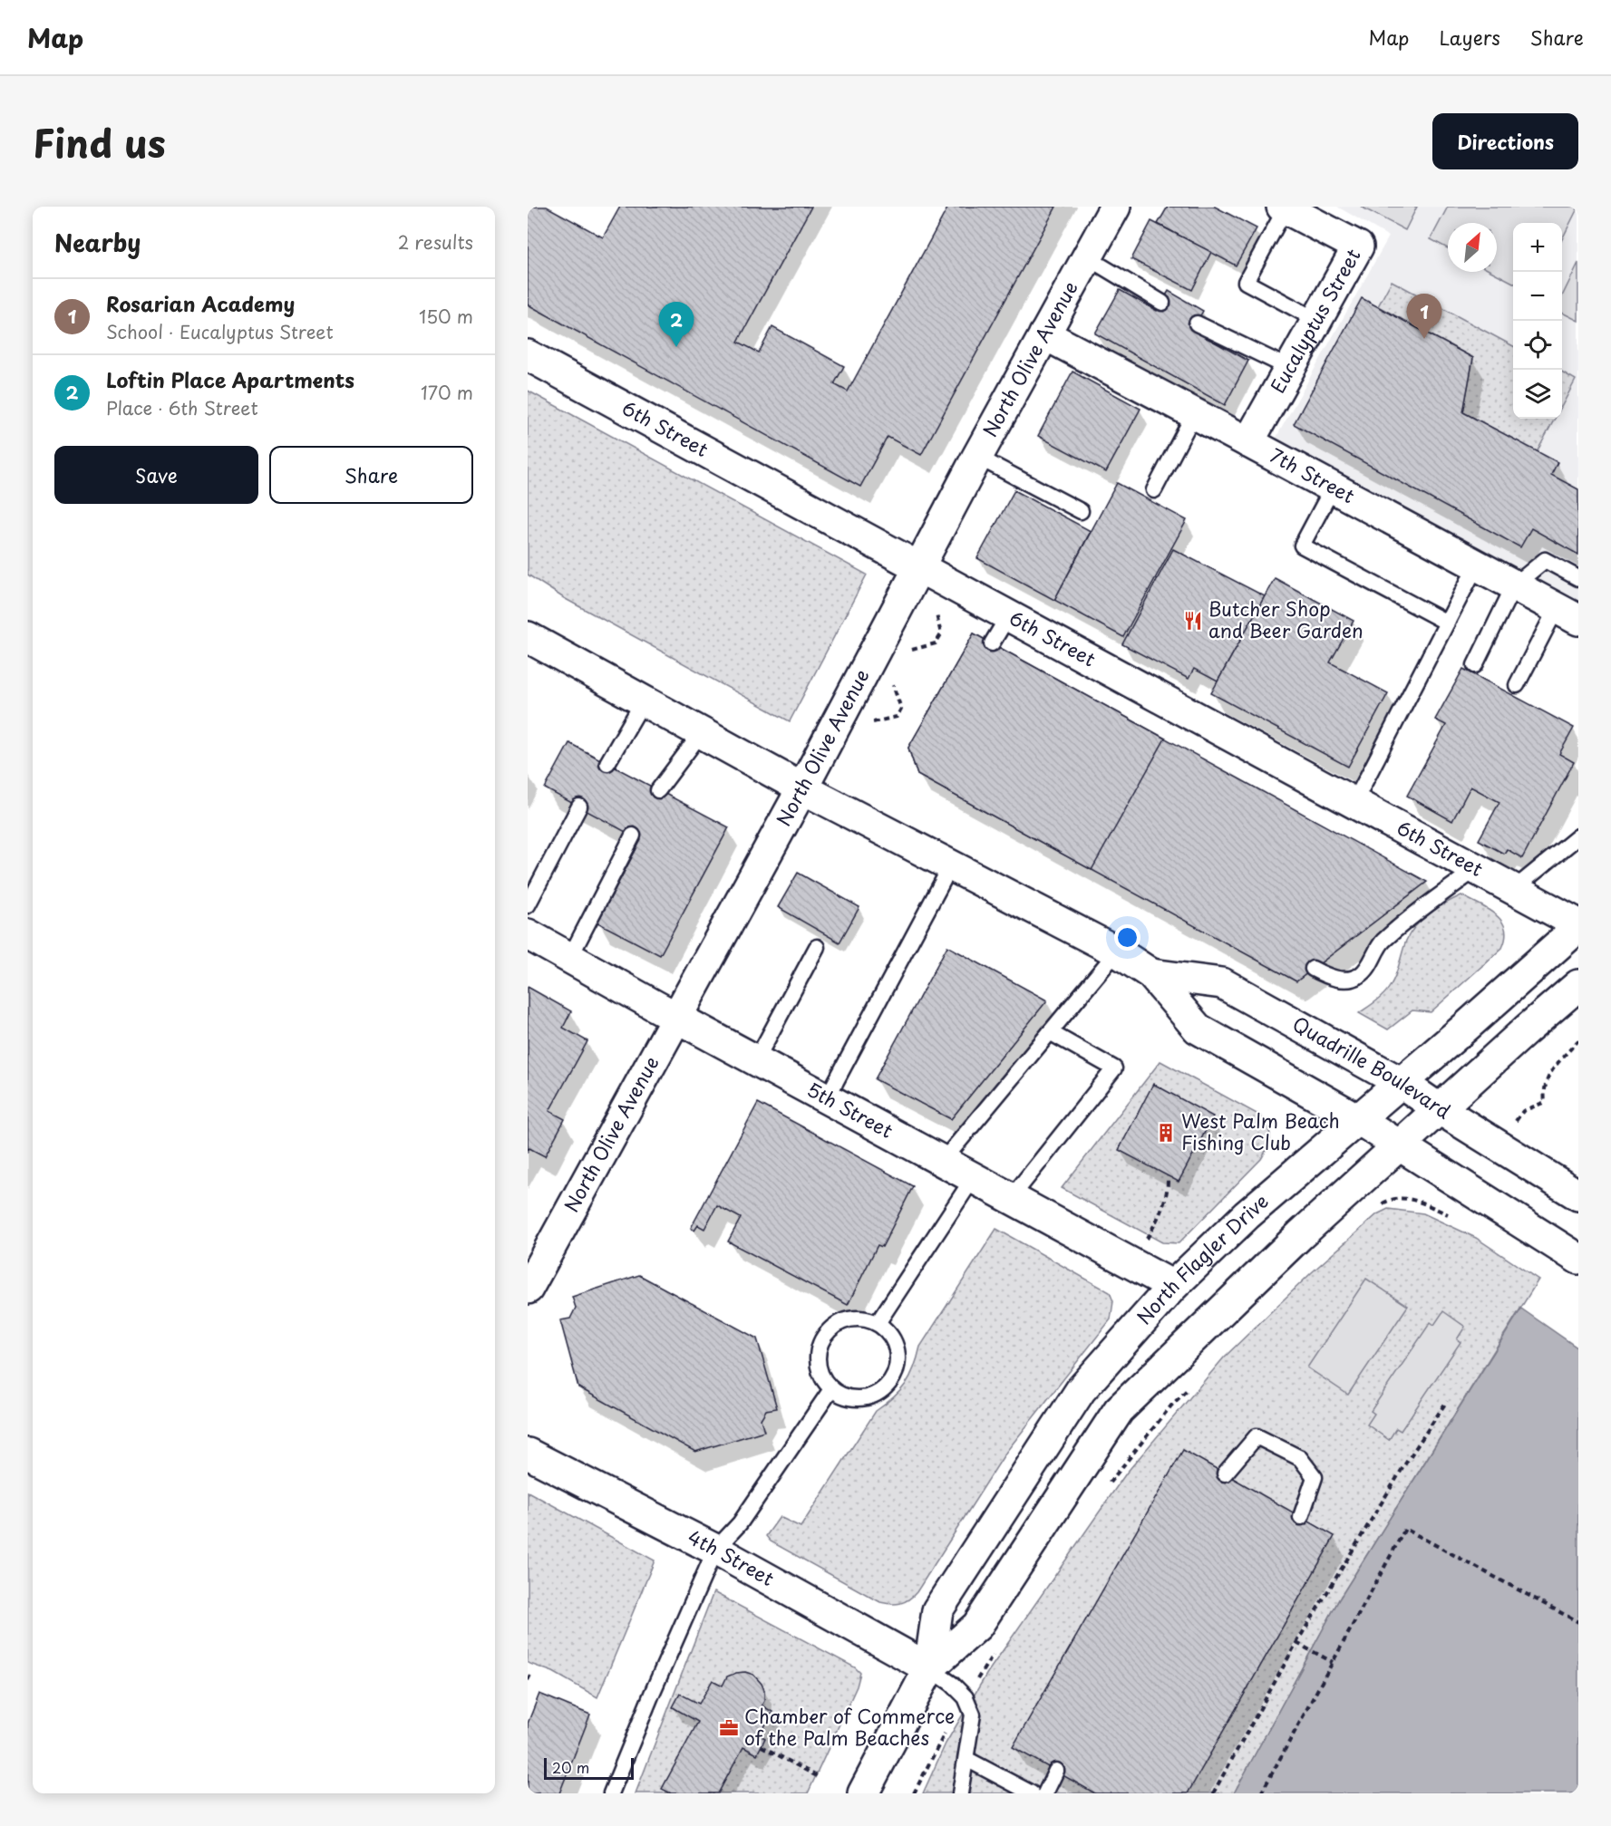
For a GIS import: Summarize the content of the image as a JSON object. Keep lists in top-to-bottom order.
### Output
{
  "streets": {
    "street": [
      "Eucalyptus Street",
      "North Olive Avenue",
      "6th Street",
      "7th Street",
      "Quadrille Boulevard",
      "5th Street",
      "North Flagler Drive",
      "4th Street"
    ]
  },
  "crossings": [
    ["Eucalyptus Street", "7th Street"],
    ["North Olive Avenue", "6th Street"],
    ["North Olive Avenue", "7th Street"],
    ["North Olive Avenue", "5th Street"],
    ["6th Street", "North Flagler Drive"],
    ["Quadrille Boulevard", "North Flagler Drive"],
    ["5th Street", "North Flagler Drive"],
    ["North Flagler Drive", "4th Street"]
  ],
  "places": {
    "restaurant": ["Butcher Shop and Beer Garden"],
    "building": ["West Palm Beach Fishing Club"],
    "office": ["Chamber of Commerce of the Palm Beaches"]
  },
  "scale_bar": "20 m",
  "north": "top right",
  "page": {
    "header": "Map",
    "nav": ["Map", "Layers", "Share"],
    "title": "Find us",
    "buttons": [
      "Directions",
      ["Save", "Share"]
    ],
    "heading": ["Nearby", "2 results"],
    "map_buttons": ["+", "−"],
    "list": [
      {
        "mark": "1",
        "name": "Rosarian Academy",
        "note": "School · Eucalyptus Street",
        "value": "150 m"
      },
      {
        "mark": "2",
        "name": "Loftin Place Apartments",
        "note": "Place · 6th Street",
        "value": "170 m"
      }
    ],
    "pins": ["1", "2"],
    "scale": "20 m"
  }
}
